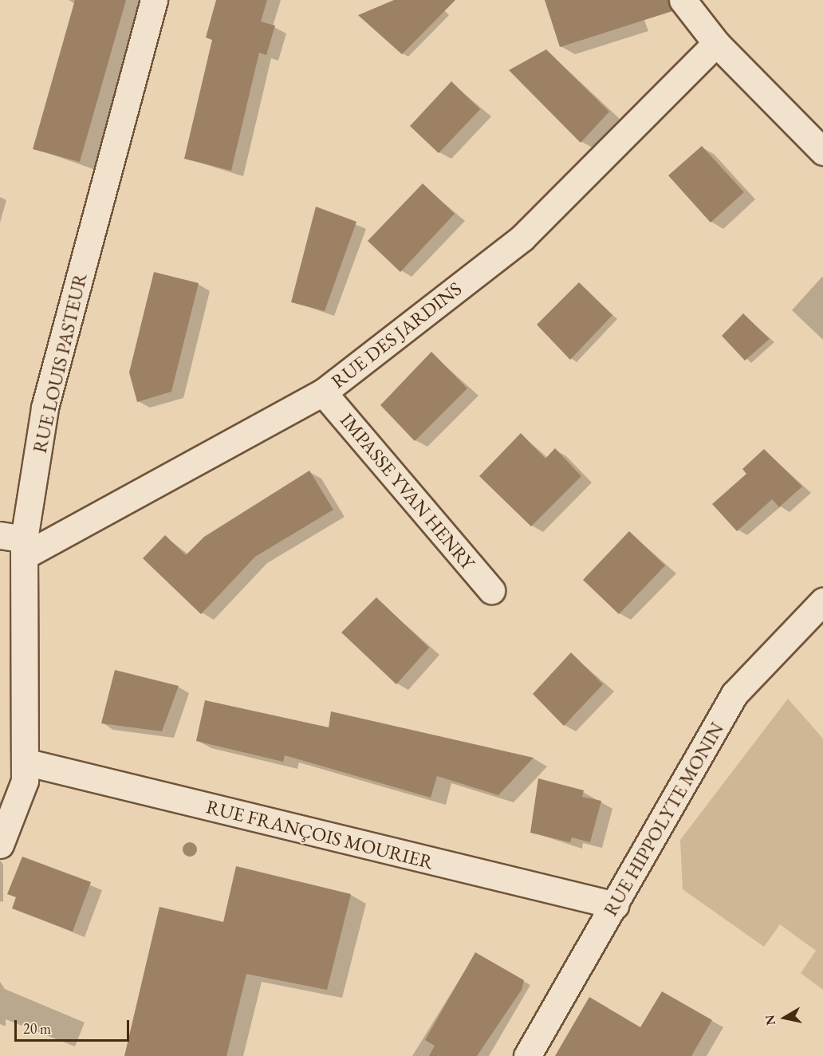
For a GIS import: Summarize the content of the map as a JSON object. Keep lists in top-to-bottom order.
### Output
{
  "streets": {
    "street": [
      "RUE DES JARDINS",
      "RUE LOUIS PASTEUR",
      "IMPASSE YVAN HENRY",
      "RUE HIPPOLYTE MONIN",
      "RUE FRANÇOIS MOURIER"
    ]
  },
  "crossings": [
    ["RUE DES JARDINS", "RUE LOUIS PASTEUR"],
    ["RUE DES JARDINS", "IMPASSE YVAN HENRY"],
    ["RUE LOUIS PASTEUR", "RUE FRANÇOIS MOURIER"],
    ["RUE HIPPOLYTE MONIN", "RUE FRANÇOIS MOURIER"]
  ],
  "scale_bar": "20 m",
  "north": "left"
}
